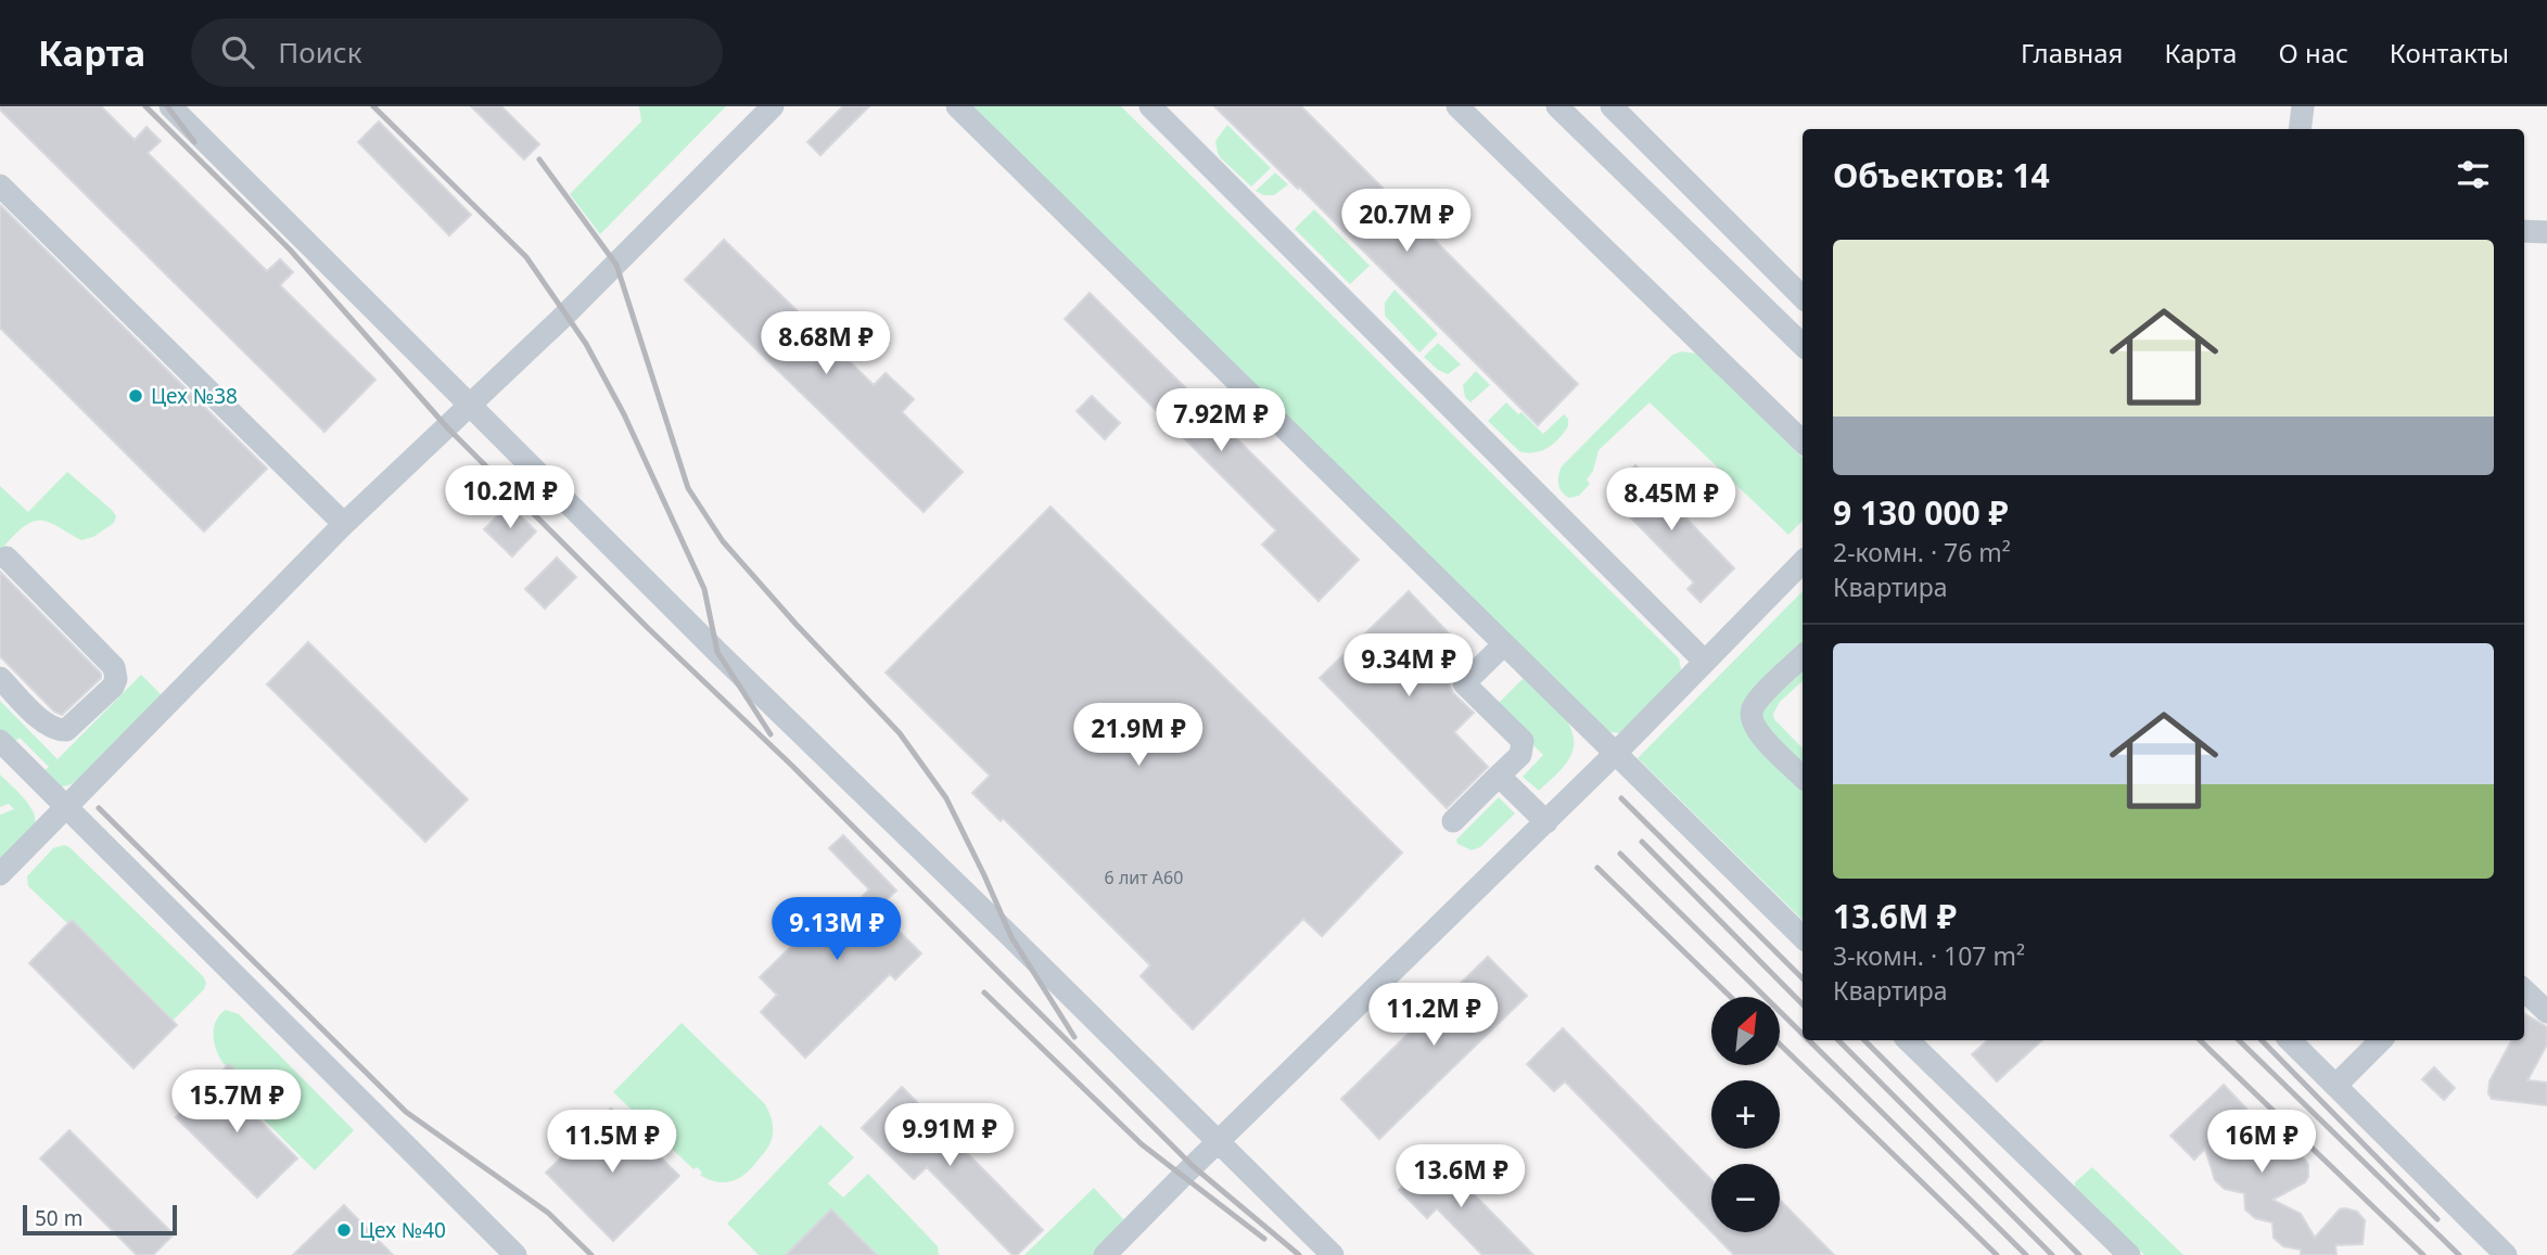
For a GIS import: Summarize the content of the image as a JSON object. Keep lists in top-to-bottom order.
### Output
{
  "places": ["Цех №38", "Цех №40"],
  "house_numbers": ["6 лит А60"],
  "scale_bar": "50 m",
  "north": "top right",
  "page": {
    "header": "Карта",
    "search": "Поиск",
    "nav": [
      "Главная",
      "Карта",
      "О нас",
      "Контакты"
    ],
    "heading": "Объектов: 14",
    "price": [
      "20.7M ₽",
      "8.68M ₽",
      "7.92M ₽",
      "10.2M ₽",
      "8.45M ₽",
      "9.34M ₽",
      "21.9M ₽",
      "9.13M ₽",
      "11.2M ₽",
      "15.7M ₽",
      "9.91M ₽",
      "11.5M ₽",
      "16M ₽",
      "13.6M ₽"
    ],
    "list": [
      {
        "name": "9 130 000 ₽",
        "note": "2-комн. · 76 m² · Квартира"
      },
      {
        "name": "13.6M ₽",
        "note": "3-комн. · 107 m² · Квартира"
      }
    ],
    "map_buttons": ["+", "−"],
    "scale": "50 m"
  }
}
